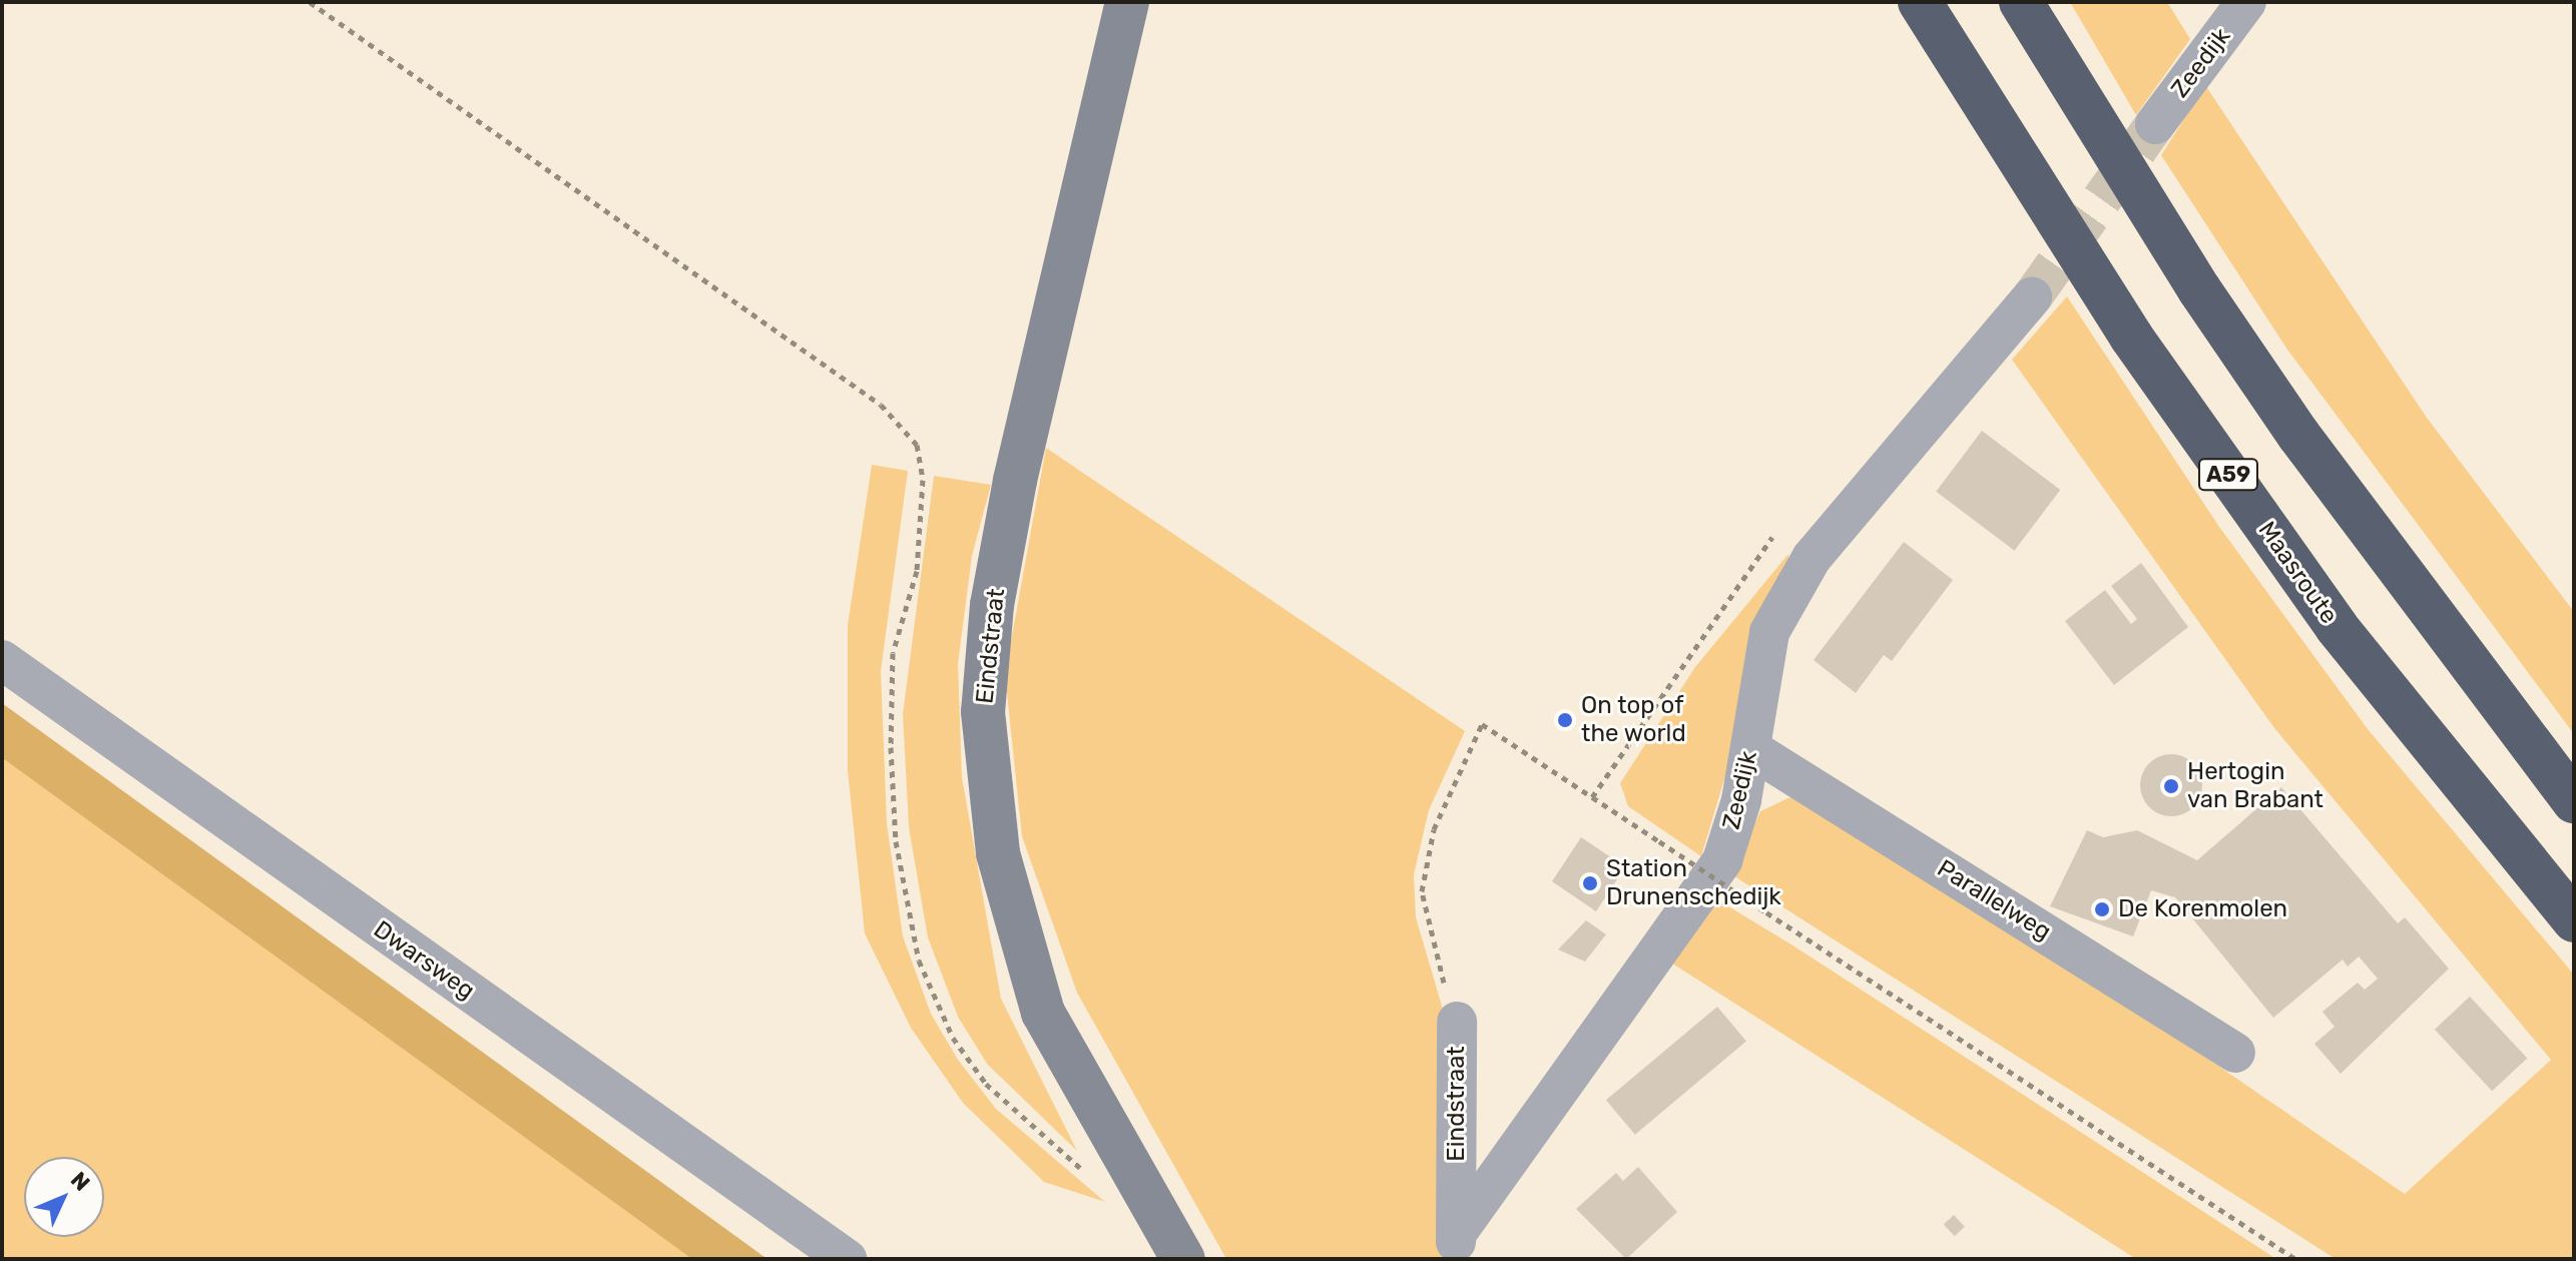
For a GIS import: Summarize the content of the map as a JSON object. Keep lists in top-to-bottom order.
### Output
{
  "streets": {
    "highway": ["A59", "Maasroute"],
    "main road": ["Eindstraat"],
    "street": ["Zeedijk", "Parallelweg", "Dwarsweg"]
  },
  "crossings": [
    ["Zeedijk", "Eindstraat"],
    ["Zeedijk", "Parallelweg"]
  ],
  "places": [
    "On top of the world",
    "Hertogin van Brabant",
    "Station Drunenschedijk",
    "De Korenmolen"
  ],
  "north": "top right"
}
